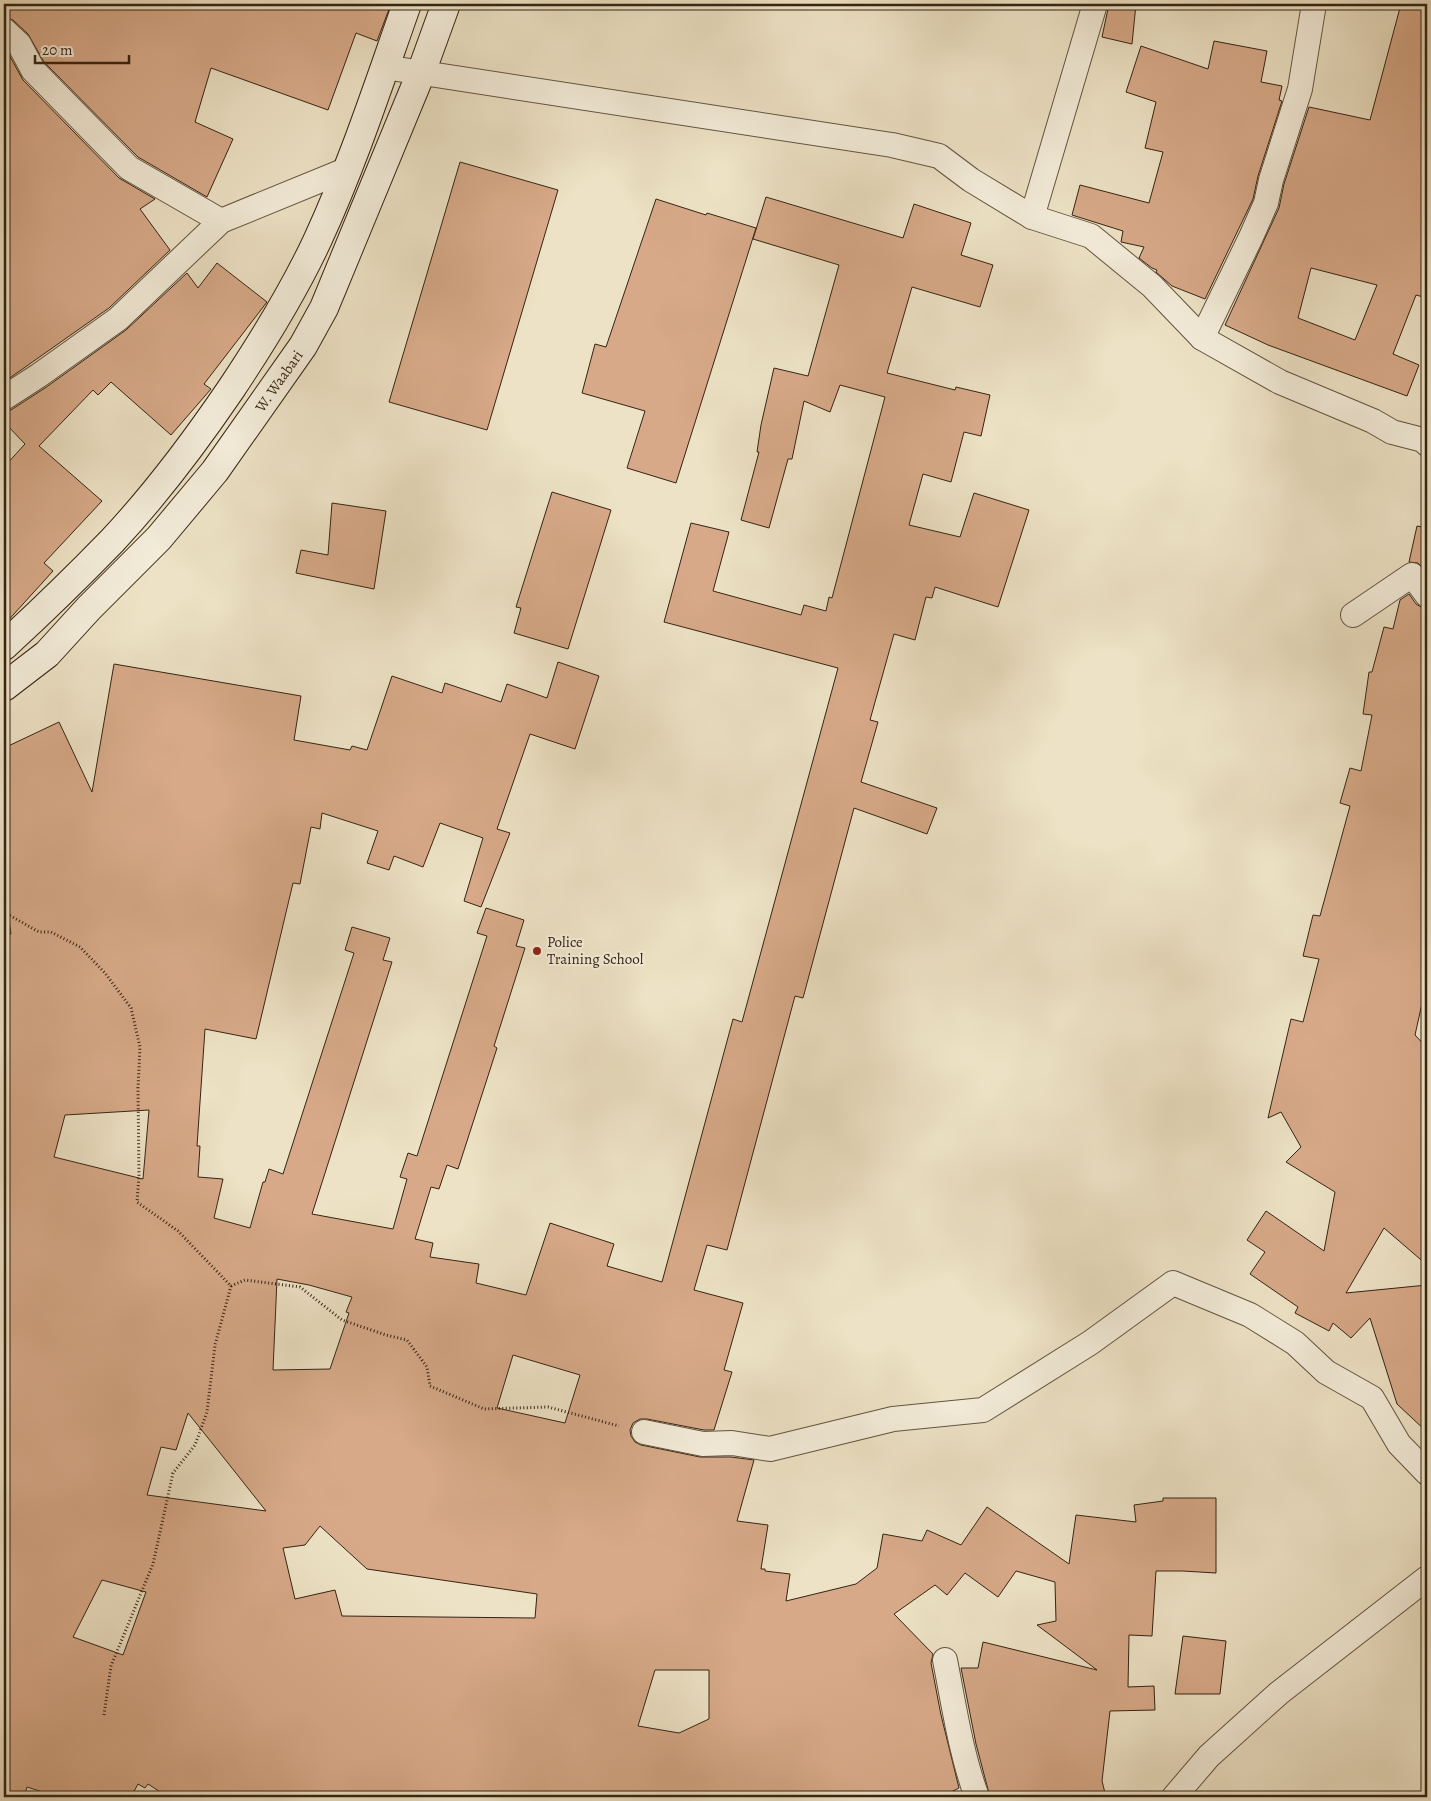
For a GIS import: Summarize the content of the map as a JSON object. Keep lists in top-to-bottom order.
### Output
{
  "streets": {
    "main road": ["W. Waabari"]
  },
  "places": ["Police Training School"],
  "scale_bar": "20 m"
}
